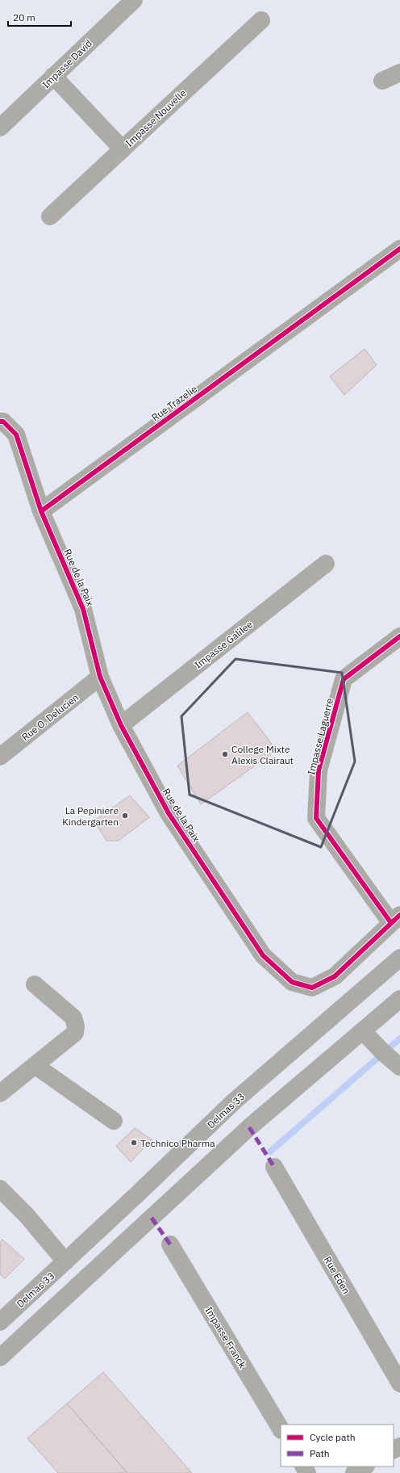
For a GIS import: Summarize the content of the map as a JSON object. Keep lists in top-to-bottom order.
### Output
{
  "streets": {
    "main road": ["Delmas 33"],
    "street": [
      "Impasse David",
      "Impasse Nouvelle",
      "Rue Trazelie",
      "Rue de la Paix",
      "Impasse Galilee",
      "Rue O. Delucien",
      "Impasse Laguerre",
      "Rue Eden",
      "Impasse Franck"
    ]
  },
  "crossings": [
    ["Rue Trazelie", "Rue de la Paix"],
    ["Rue de la Paix", "Impasse Galilee"],
    ["Rue de la Paix", "Rue O. Delucien"],
    ["Rue de la Paix", "Impasse Laguerre"]
  ],
  "places": ["College Mixte Alexis Clairaut", "La Pepiniere Kindergarten", "Technico Pharma"],
  "legend": ["Cycle path", "Path"],
  "scale_bar": "20 m"
}
